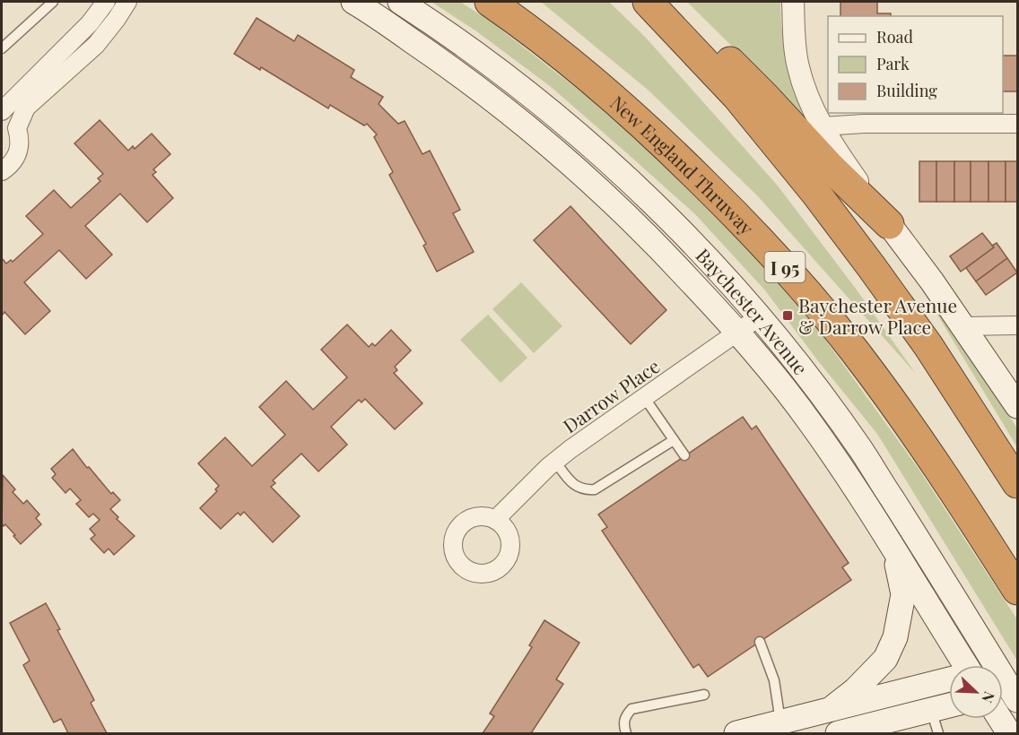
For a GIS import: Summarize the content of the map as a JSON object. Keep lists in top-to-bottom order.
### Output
{
  "streets": {
    "highway": ["New England Thruway", "I 95"],
    "main road": ["Baychester Avenue"],
    "street": ["Darrow Place"]
  },
  "crossings": [
    ["Baychester Avenue", "Darrow Place"]
  ],
  "places": {
    "transit": ["Baychester Avenue & Darrow Place"]
  },
  "legend": ["Road", "Park", "Building"],
  "north": "bottom right"
}
